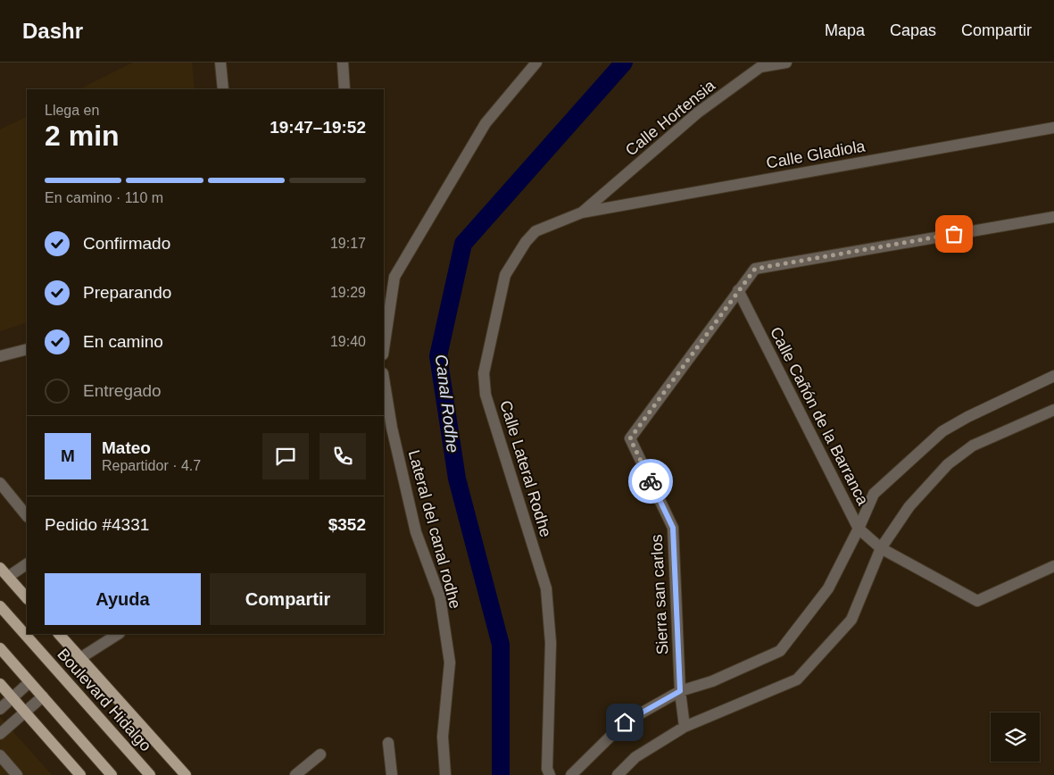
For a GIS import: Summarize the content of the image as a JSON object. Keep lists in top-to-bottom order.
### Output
{
  "streets": {
    "main road": ["Boulevard Hidalgo"],
    "street": [
      "Calle Hortensia",
      "Calle Gladiola",
      "Calle Cañón de la Barranca",
      "Calle Lateral Rodhe",
      "Lateral del canal rodhe",
      "Sierra san carlos"
    ]
  },
  "crossings": [
    ["Calle Hortensia", "Calle Gladiola"],
    ["Calle Hortensia", "Calle Lateral Rodhe"],
    ["Calle Gladiola", "Calle Lateral Rodhe"],
    ["Calle Cañón de la Barranca", "Sierra san carlos"]
  ],
  "water": ["Canal Rodhe"],
  "page": {
    "header": "Dashr",
    "nav": ["Mapa", "Capas", "Compartir"],
    "heading": ["2 min", "Llega en", "19:47–19:52"],
    "panel": [
      "Mateo",
      "Repartidor · 4.7",
      "Pedido #4331",
      "$352"
    ],
    "bar": "En camino · 110 m",
    "list": [
      ["Confirmado", "19:17"],
      ["Preparando", "19:29"],
      ["En camino", "19:40"],
      "Entregado"
    ],
    "round": "M",
    "buttons": ["Ayuda", "Compartir"]
  }
}
